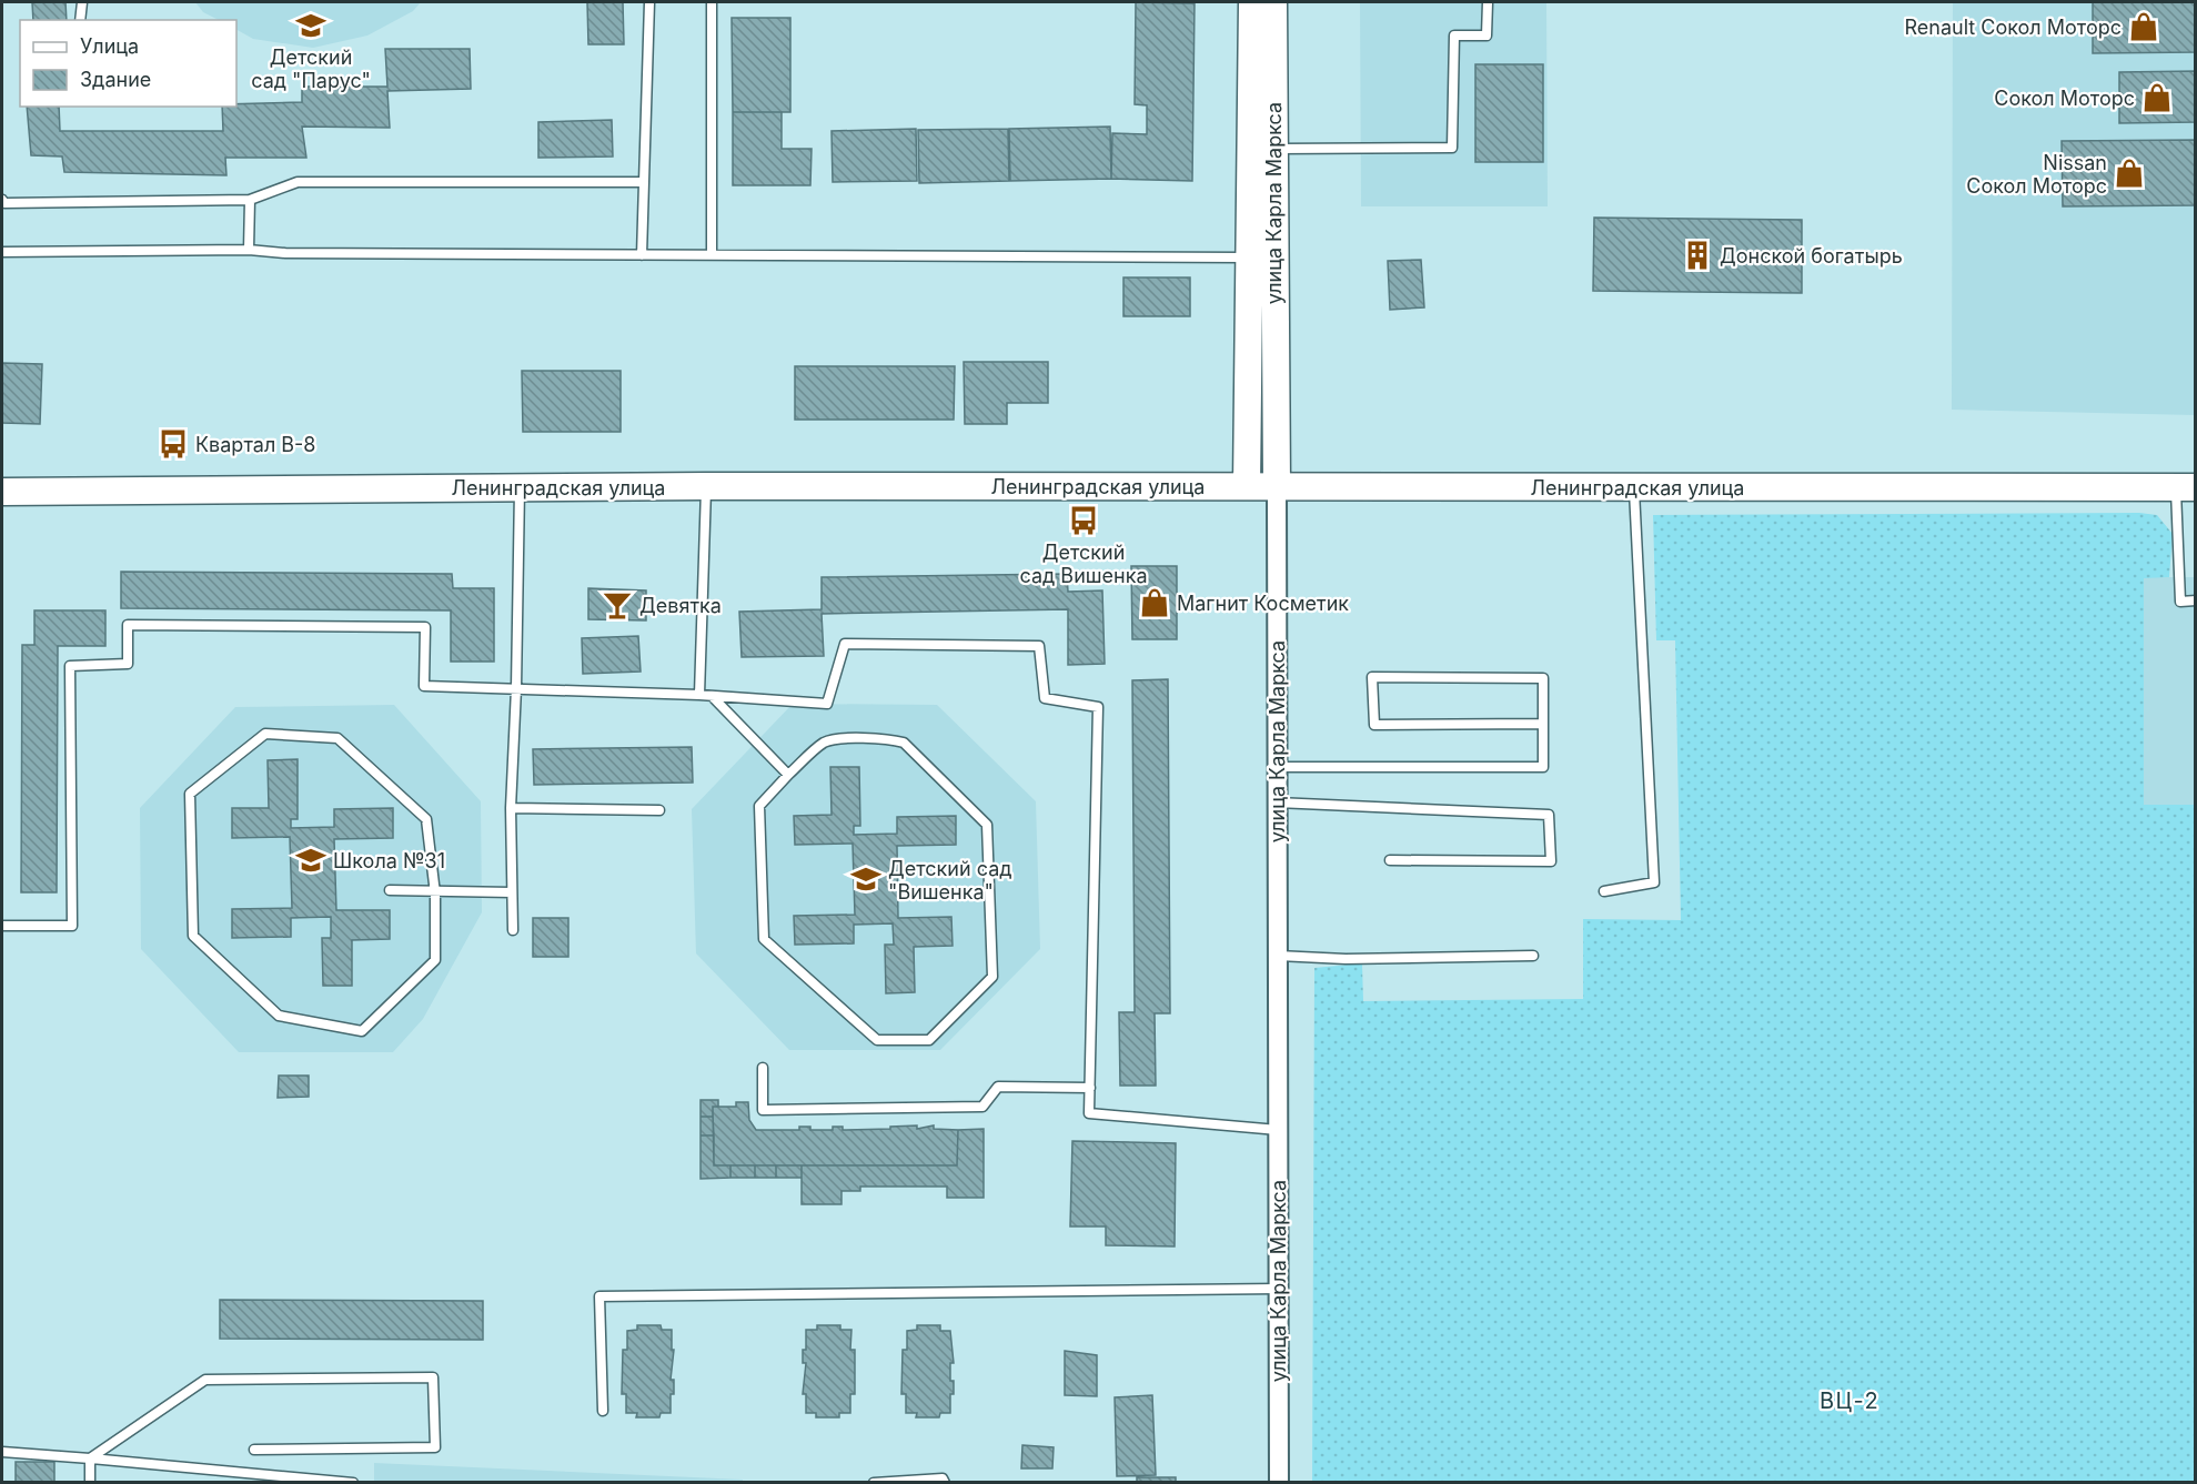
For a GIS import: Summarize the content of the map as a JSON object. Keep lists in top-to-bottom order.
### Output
{
  "streets": {
    "street": ["улица Карла Маркса", "Ленинградская улица"]
  },
  "crossings": [
    ["улица Карла Маркса", "Ленинградская улица"]
  ],
  "districts": ["ВЦ-2"],
  "places": {
    "school or university": ["Детский сад \"Парус\"", "Школа №31", "Детский сад \"Вишенка\""],
    "shop": [
      "Renault Сокол Моторс",
      "Сокол Моторс",
      "Nissan Сокол Моторс",
      "Магнит Косметик"
    ],
    "building": ["Донской богатырь"],
    "bus stop": ["Квартал В-8", "Детский сад Вишенка"],
    "bar": ["Девятка"]
  },
  "legend": ["Улица", "Здание"]
}
